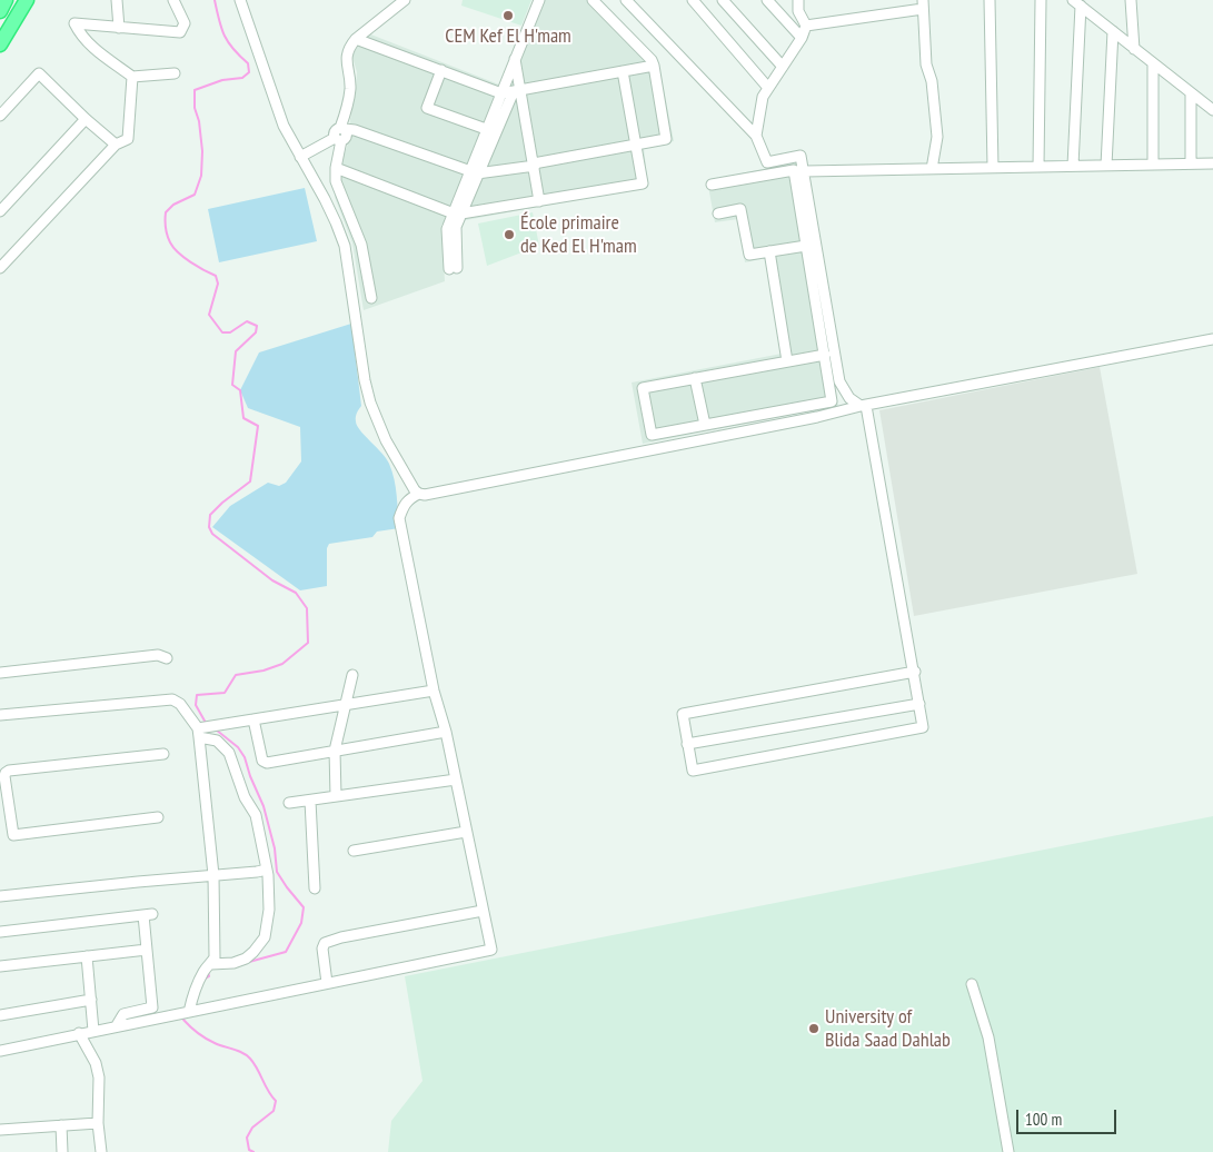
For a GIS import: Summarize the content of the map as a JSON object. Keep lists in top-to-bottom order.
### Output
{
  "places": ["CEM Kef El H'mam", "École primaire de Ked El H'mam", "University of Blida Saad Dahlab"],
  "scale_bar": "100 m"
}
